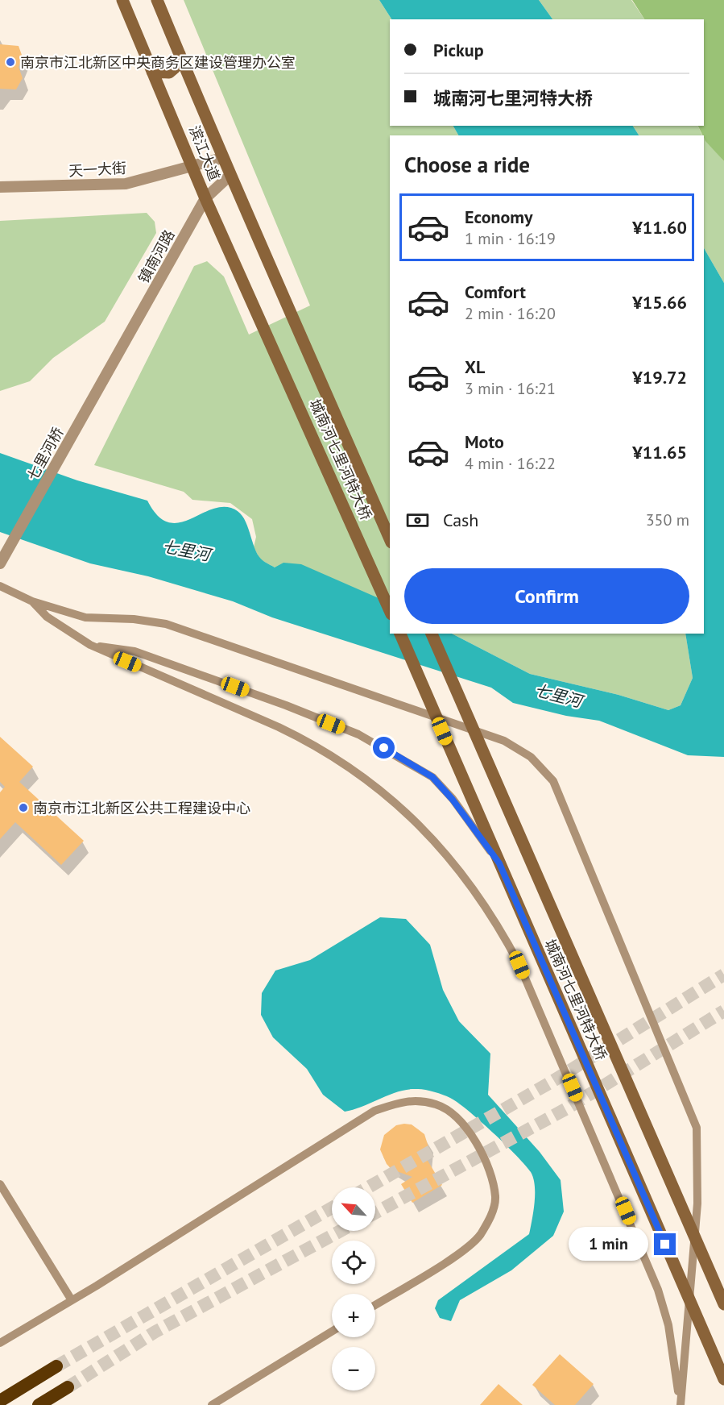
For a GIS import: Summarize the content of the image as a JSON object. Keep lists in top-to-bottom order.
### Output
{
  "streets": {
    "main road": ["滨江大道", "城南河七里河特大桥"],
    "street": ["天一大街", "镇南河路", "七里河桥"]
  },
  "crossings": [
    ["滨江大道", "天一大街"],
    ["滨江大道", "镇南河路"],
    ["滨江大道", "城南河七里河特大桥"],
    ["镇南河路", "七里河桥"]
  ],
  "water": ["七里河"],
  "places": ["南京市江北新区中央商务区建设管理办公室", "南京市江北新区公共工程建设中心"],
  "north": "top left",
  "page": {
    "banner": ["Pickup", "城南河七里河特大桥"],
    "heading": "Choose a ride",
    "list": [
      {
        "name": "Economy",
        "note": "1 min · 16:19",
        "value": "¥11.60"
      },
      {
        "name": "Comfort",
        "note": "2 min · 16:20",
        "value": "¥15.66"
      },
      {
        "name": "XL",
        "note": "3 min · 16:21",
        "value": "¥19.72"
      },
      {
        "name": "Moto",
        "note": "4 min · 16:22",
        "value": "¥11.65"
      }
    ],
    "pay": ["Cash", "350 m"],
    "buttons": "Confirm",
    "map_buttons": ["+", "−"],
    "bubble": "1 min"
  }
}
